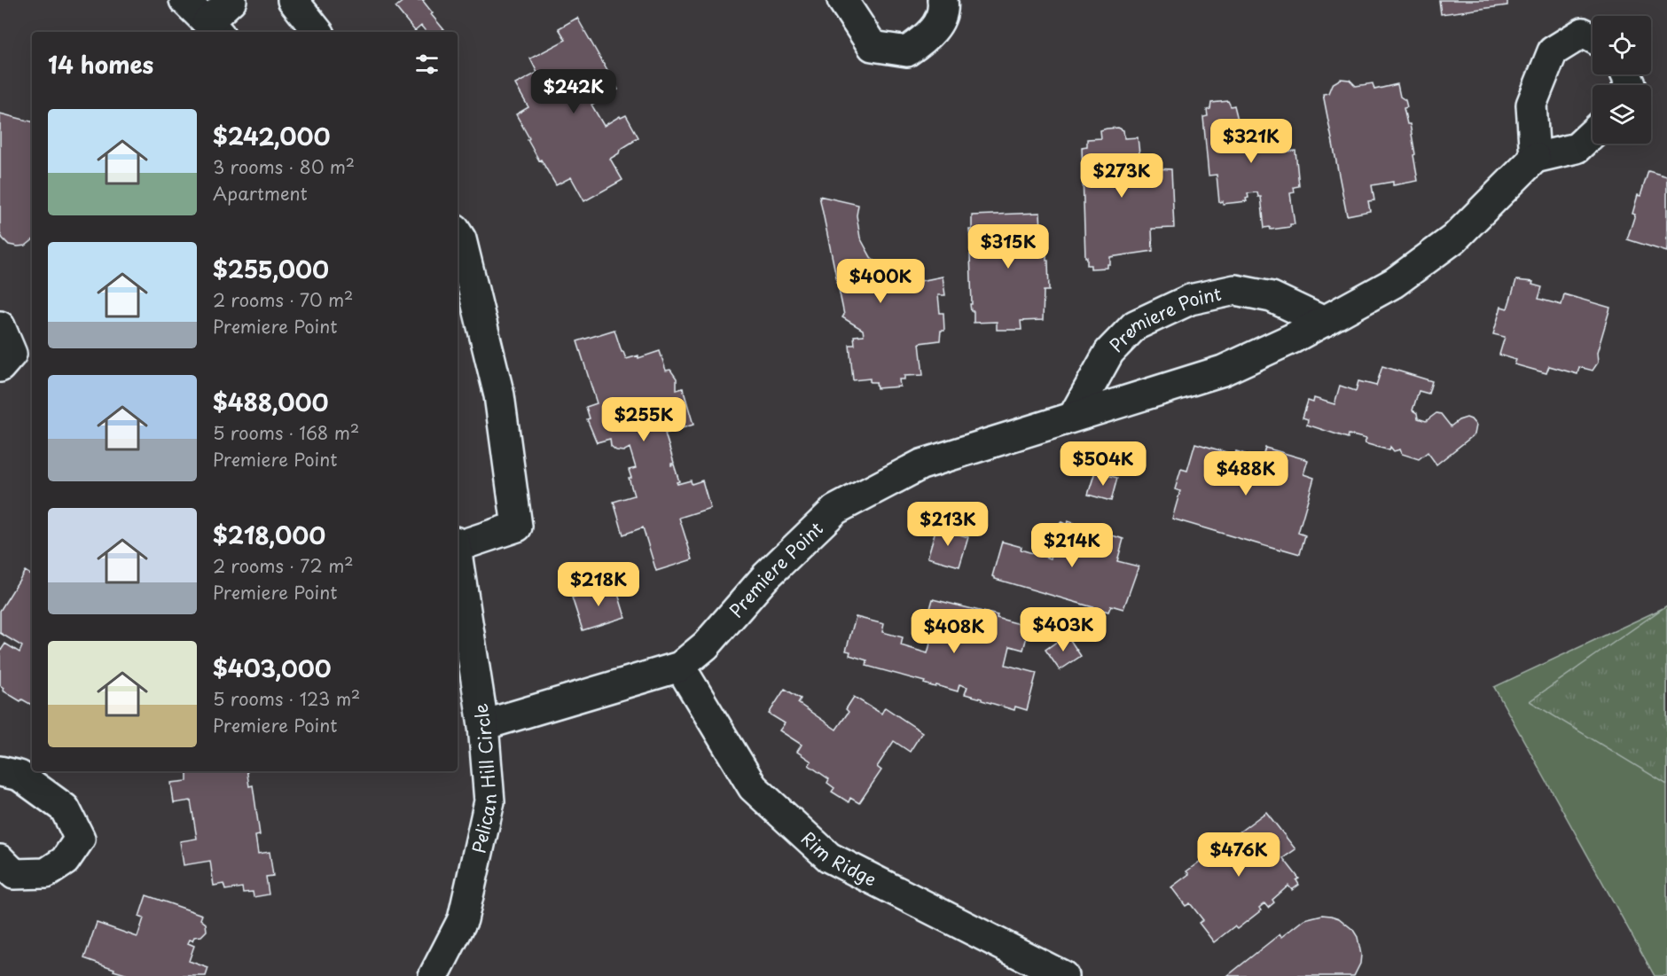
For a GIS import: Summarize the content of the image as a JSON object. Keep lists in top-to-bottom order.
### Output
{
  "streets": {
    "street": ["Premiere Point", "Pelican Hill Circle", "Rim Ridge"]
  },
  "crossings": [
    ["Premiere Point", "Pelican Hill Circle"],
    ["Premiere Point", "Rim Ridge"]
  ],
  "page": {
    "heading": "14 homes",
    "price": [
      "$242K",
      "$321K",
      "$273K",
      "$315K",
      "$400K",
      "$255K",
      "$504K",
      "$488K",
      "$213K",
      "$214K",
      "$218K",
      "$403K",
      "$408K",
      "$476K"
    ],
    "list": [
      {
        "name": "$242,000",
        "note": "3 rooms · 80 m² · Apartment"
      },
      {
        "name": "$255,000",
        "note": "2 rooms · 70 m² · Premiere Point"
      },
      {
        "name": "$488,000",
        "note": "5 rooms · 168 m² · Premiere Point"
      },
      {
        "name": "$218,000",
        "note": "2 rooms · 72 m² · Premiere Point"
      },
      {
        "name": "$403,000",
        "note": "5 rooms · 123 m² · Premiere Point"
      }
    ]
  }
}
